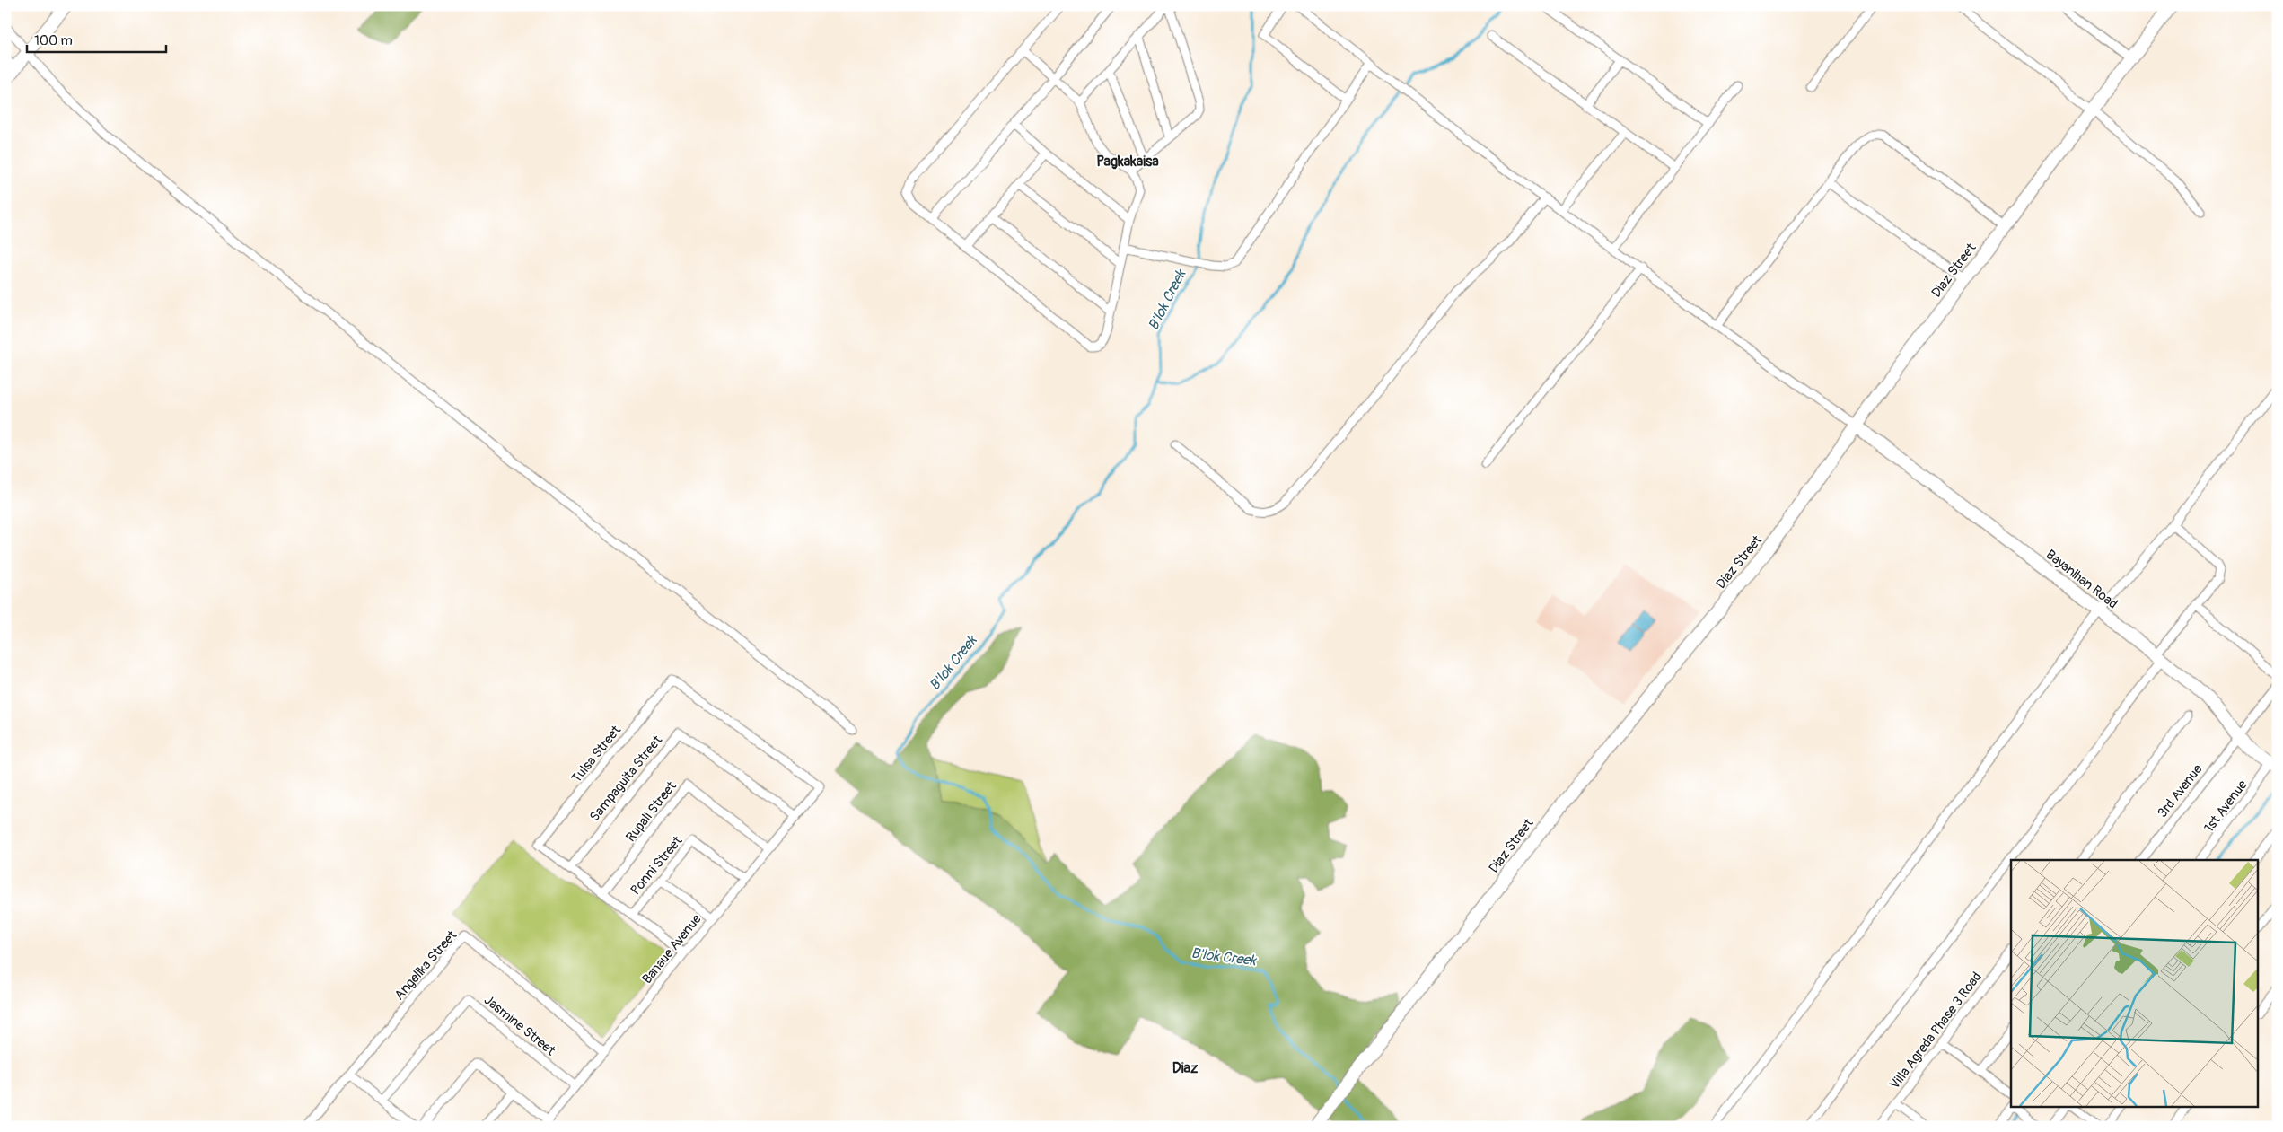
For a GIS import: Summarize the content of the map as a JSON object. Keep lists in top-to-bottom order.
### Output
{
  "streets": {
    "main road": ["Diaz Street", "Bayanihan Road"],
    "street": [
      "Tulsa Street",
      "Sampaguita Street",
      "3rd Avenue",
      "1st Avenue",
      "Rupali Street",
      "Ponni Street",
      "Banaue Avenue",
      "Angelika Street",
      "Jasmine Street",
      "Villa Agreda Phase 3 Road"
    ]
  },
  "crossings": [
    ["Diaz Street", "Bayanihan Road"],
    ["Bayanihan Road", "3rd Avenue"],
    ["Bayanihan Road", "1st Avenue"],
    ["Tulsa Street", "Sampaguita Street"],
    ["Tulsa Street", "Rupali Street"],
    ["Tulsa Street", "Ponni Street"],
    ["Tulsa Street", "Banaue Avenue"],
    ["Sampaguita Street", "Banaue Avenue"],
    ["Rupali Street", "Banaue Avenue"],
    ["Ponni Street", "Banaue Avenue"],
    ["Banaue Avenue", "Angelika Street"],
    ["Banaue Avenue", "Jasmine Street"]
  ],
  "districts": ["Pagkakaisa", "Diaz"],
  "water": ["B'lok Creek"],
  "scale_bar": "100 m"
}
